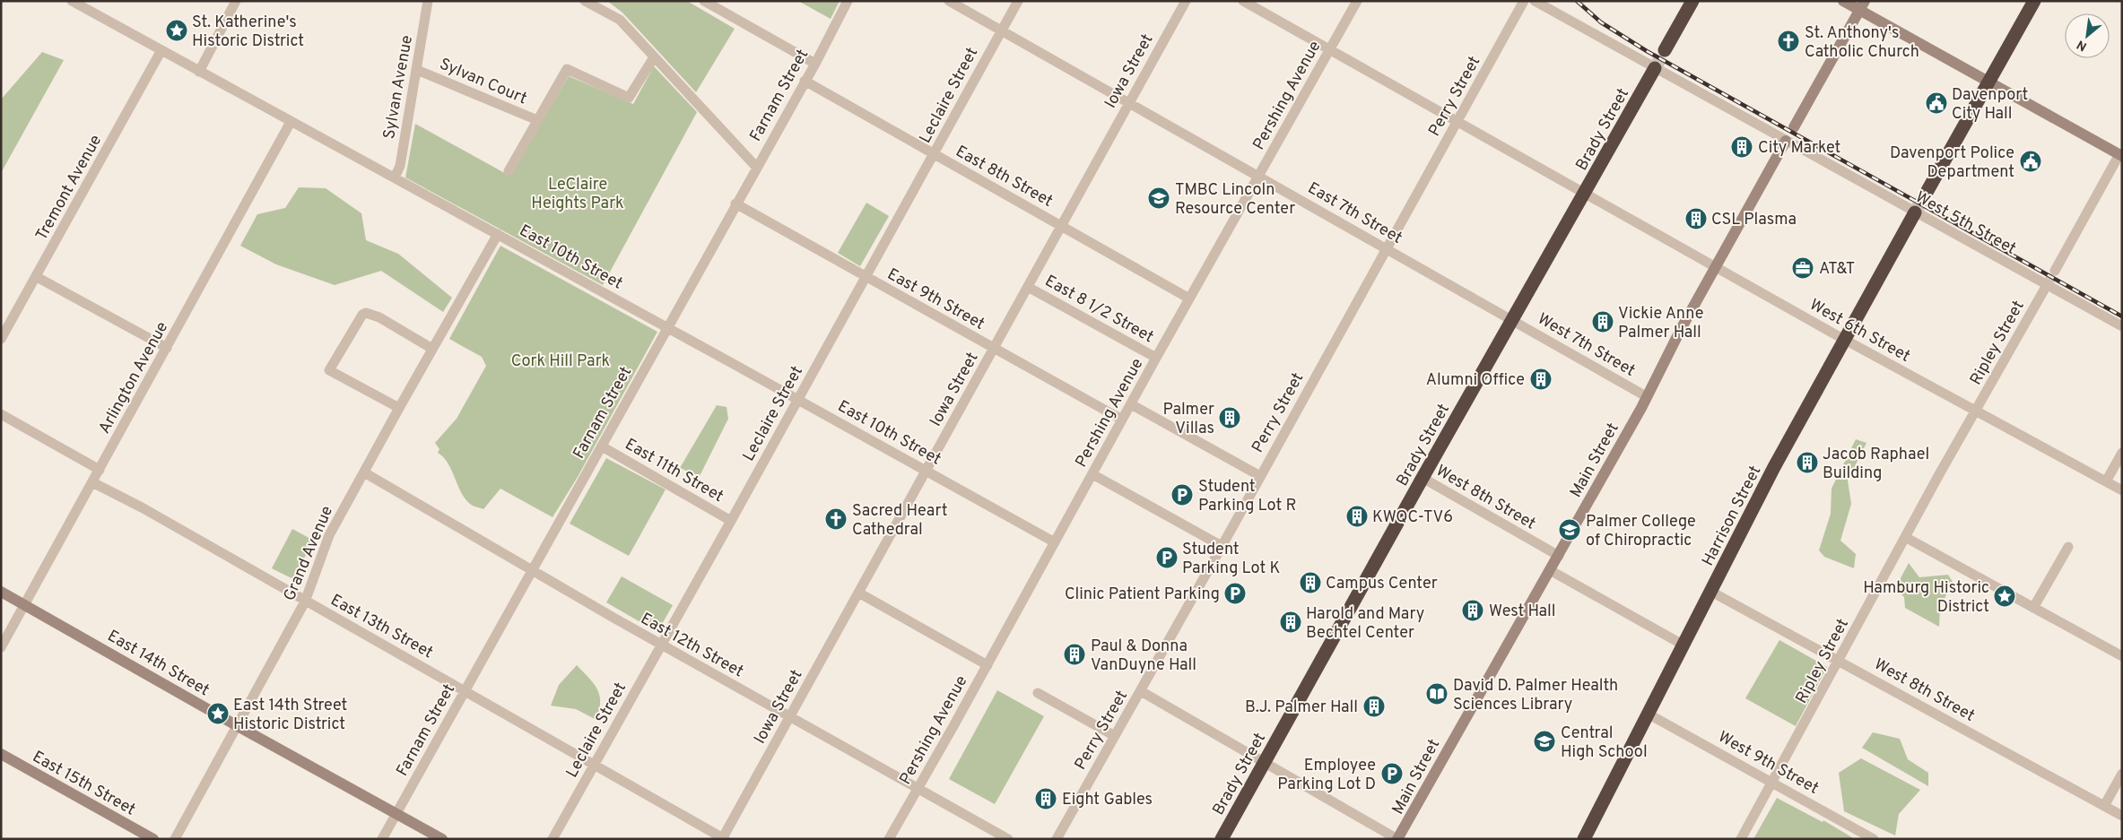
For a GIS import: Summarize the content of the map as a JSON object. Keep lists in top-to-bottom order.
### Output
{
  "streets": {
    "highway": ["Brady Street", "Harrison Street"],
    "street": [
      "Iowa Street",
      "Sylvan Court",
      "Sylvan Avenue",
      "Farnam Street",
      "Leclaire Street",
      "Pershing Avenue",
      "Perry Street",
      "East 8th Street",
      "Tremont Avenue",
      "East 7th Street",
      "West 5th Street",
      "East 10th Street",
      "East 9th Street",
      "East 8 1/2 Street",
      "West 6th Street",
      "Ripley Street",
      "West 7th Street",
      "Arlington Avenue",
      "Main Street",
      "East 11th Street",
      "West 8th Street",
      "Grand Avenue",
      "East 13th Street",
      "East 12th Street",
      "East 14th Street",
      "West 9th Street",
      "East 15th Street"
    ]
  },
  "crossings": [
    ["Iowa Street", "East 8th Street"],
    ["Iowa Street", "East 7th Street"],
    ["Iowa Street", "East 10th Street"],
    ["Iowa Street", "East 9th Street"],
    ["Iowa Street", "East 8 1/2 Street"],
    ["Iowa Street", "East 13th Street"],
    ["Iowa Street", "East 12th Street"],
    ["Sylvan Court", "Sylvan Avenue"],
    ["Sylvan Avenue", "East 10th Street"],
    ["Farnam Street", "East 8th Street"],
    ["Farnam Street", "East 10th Street"],
    ["Farnam Street", "East 9th Street"],
    ["Farnam Street", "East 11th Street"],
    ["Farnam Street", "East 13th Street"],
    ["Farnam Street", "East 12th Street"],
    ["Farnam Street", "East 14th Street"],
    ["Leclaire Street", "East 8th Street"],
    ["Leclaire Street", "East 7th Street"],
    ["Leclaire Street", "East 10th Street"],
    ["Leclaire Street", "East 9th Street"],
    ["Leclaire Street", "East 11th Street"],
    ["Leclaire Street", "East 13th Street"],
    ["Leclaire Street", "East 12th Street"],
    ["Pershing Avenue", "East 8th Street"],
    ["Pershing Avenue", "East 7th Street"],
    ["Pershing Avenue", "East 10th Street"],
    ["Pershing Avenue", "East 9th Street"],
    ["Pershing Avenue", "East 8 1/2 Street"],
    ["Pershing Avenue", "West 6th Street"],
    ["Pershing Avenue", "East 12th Street"],
    ["Perry Street", "East 7th Street"],
    ["Perry Street", "West 6th Street"],
    ["Brady Street", "East 7th Street"],
    ["Brady Street", "West 5th Street"],
    ["Brady Street", "West 6th Street"],
    ["Brady Street", "West 7th Street"],
    ["Brady Street", "West 8th Street"],
    ["Tremont Avenue", "East 10th Street"],
    ["East 7th Street", "West 7th Street"],
    ["West 5th Street", "Ripley Street"],
    ["West 5th Street", "Main Street"],
    ["West 5th Street", "Harrison Street"],
    ["East 10th Street", "Arlington Avenue"],
    ["East 10th Street", "Grand Avenue"],
    ["West 6th Street", "Ripley Street"],
    ["West 6th Street", "Main Street"],
    ["West 6th Street", "Harrison Street"],
    ["Ripley Street", "West 8th Street"],
    ["Ripley Street", "West 9th Street"],
    ["West 7th Street", "Main Street"],
    ["Arlington Avenue", "East 13th Street"],
    ["Arlington Avenue", "East 14th Street"],
    ["Main Street", "West 8th Street"],
    ["West 8th Street", "Harrison Street"],
    ["Harrison Street", "West 9th Street"],
    ["Grand Avenue", "East 13th Street"],
    ["Grand Avenue", "East 12th Street"],
    ["Grand Avenue", "East 14th Street"]
  ],
  "parks": ["LeClaire Heights Park", "Cork Hill Park"],
  "places": {
    "place": ["St. Katherine's Historic District", "Hamburg Historic District", "East 14th Street Historic District"],
    "church": ["St. Anthony's Catholic Church", "Sacred Heart Cathedral"],
    "public building": ["Davenport City Hall", "Davenport Police Department"],
    "building": [
      "City Market",
      "CSL Plasma",
      "Vickie Anne Palmer Hall",
      "Alumni Office",
      "Palmer Villas",
      "Jacob Raphael Building",
      "KWQC-TV6",
      "Campus Center",
      "West Hall",
      "Harold and Mary Bechtel Center",
      "Paul & Donna VanDuyne Hall",
      "B.J. Palmer Hall",
      "Eight Gables"
    ],
    "school or university": ["TMBC Lincoln Resource Center", "Palmer College of Chiropractic", "Central High School"],
    "office": ["AT&T"],
    "parking": [
      "Student Parking Lot R",
      "Student Parking Lot K",
      "Clinic Patient Parking",
      "Employee Parking Lot D"
    ],
    "library": ["David D. Palmer Health Sciences Library"]
  },
  "north": "bottom left"
}
